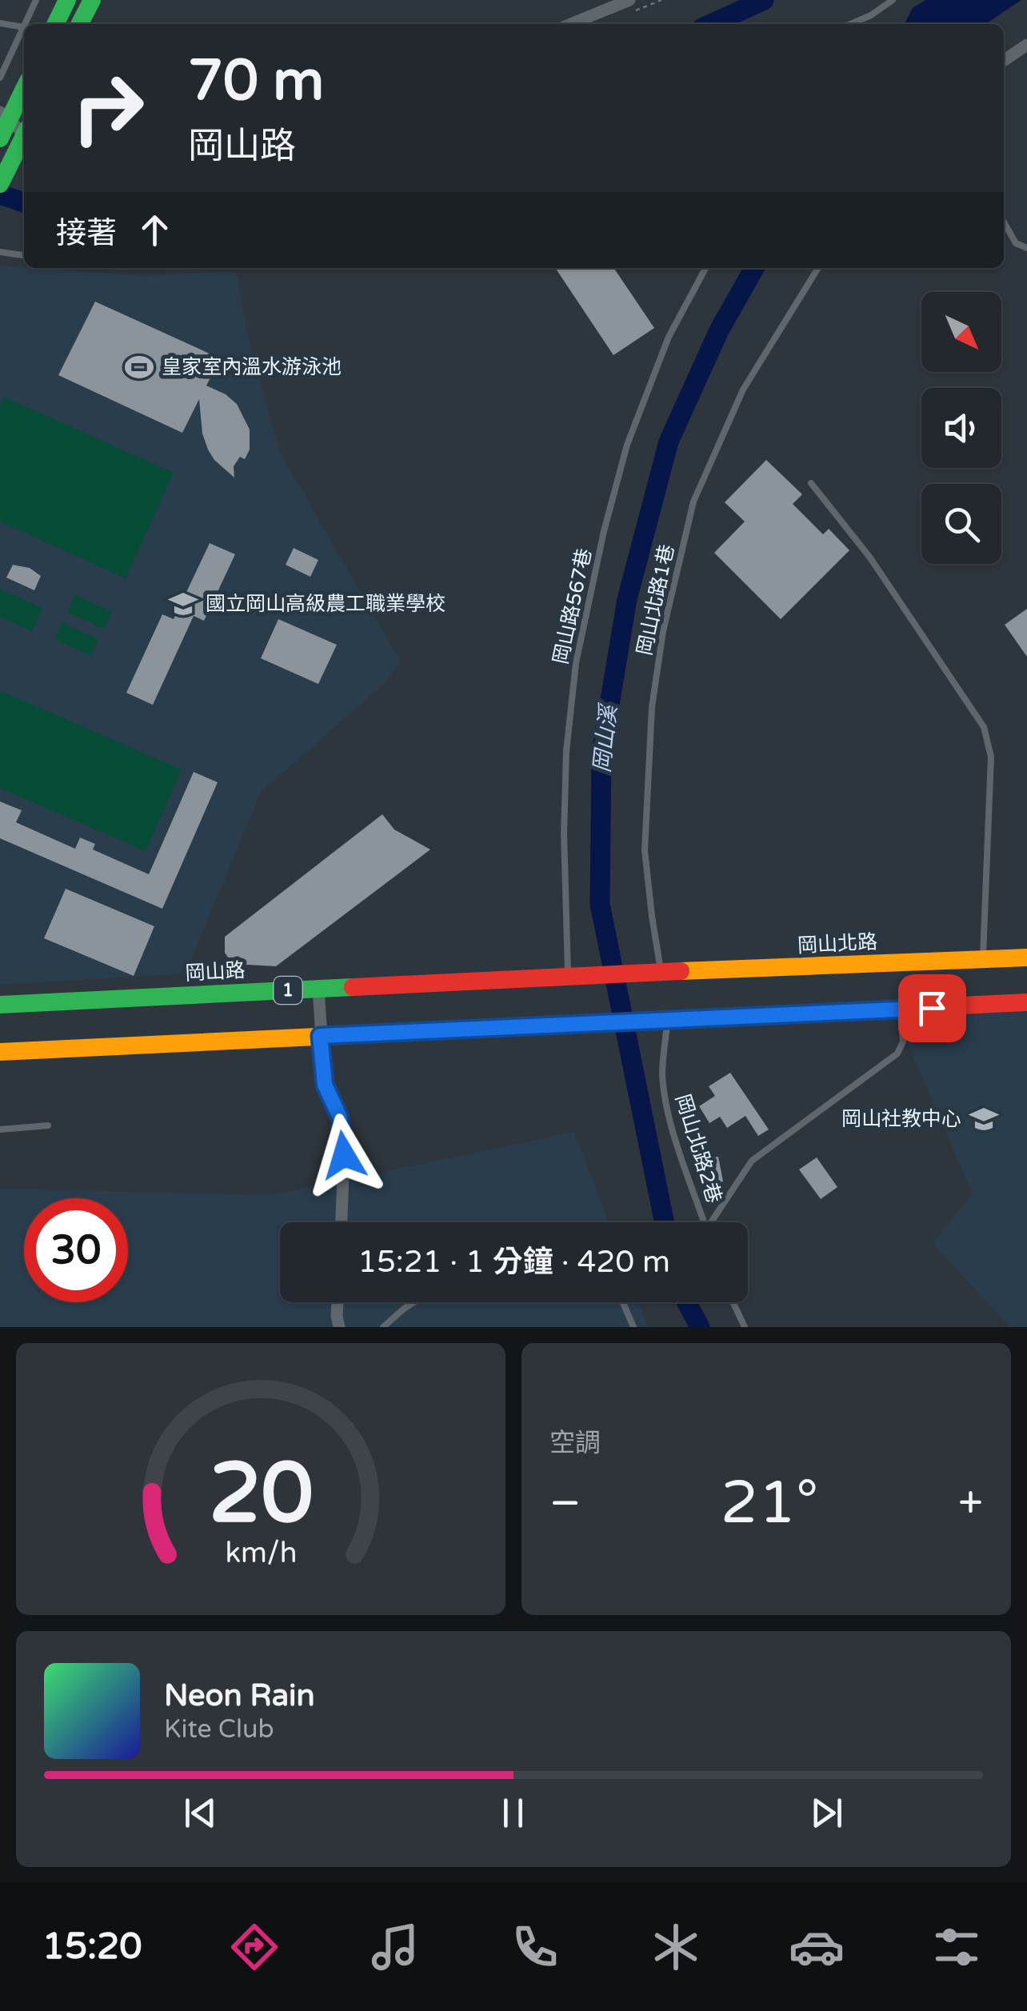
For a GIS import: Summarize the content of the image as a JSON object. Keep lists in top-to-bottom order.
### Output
{
  "streets": {
    "main road": ["岡山北路", "岡山路", "1"],
    "lane": ["岡山北路1巷", "岡山路567巷", "岡山北路2巷"]
  },
  "crossings": [
    ["岡山北路1巷", "岡山北路"],
    ["岡山北路1巷", "1"],
    ["岡山路567巷", "岡山路"],
    ["岡山路567巷", "1"],
    ["岡山北路", "1"],
    ["岡山路", "1"]
  ],
  "water": ["岡山溪"],
  "places": {
    "sports": ["皇家室內溫水游泳池"],
    "school or university": ["國立岡山高級農工職業學校", "岡山社教中心"]
  },
  "north": "bottom right",
  "page": {
    "turn": ["70 m", "岡山路"],
    "then": "接著",
    "limit": "30",
    "trip": "15:21 · 1 分鐘 · 420 m",
    "tile": "空調",
    "heat": ["−", "21°", "+"],
    "song": ["Neon Rain", "Kite Club"],
    "tabs": "15:20",
    "gauge": ["20", "km/h"]
  }
}
